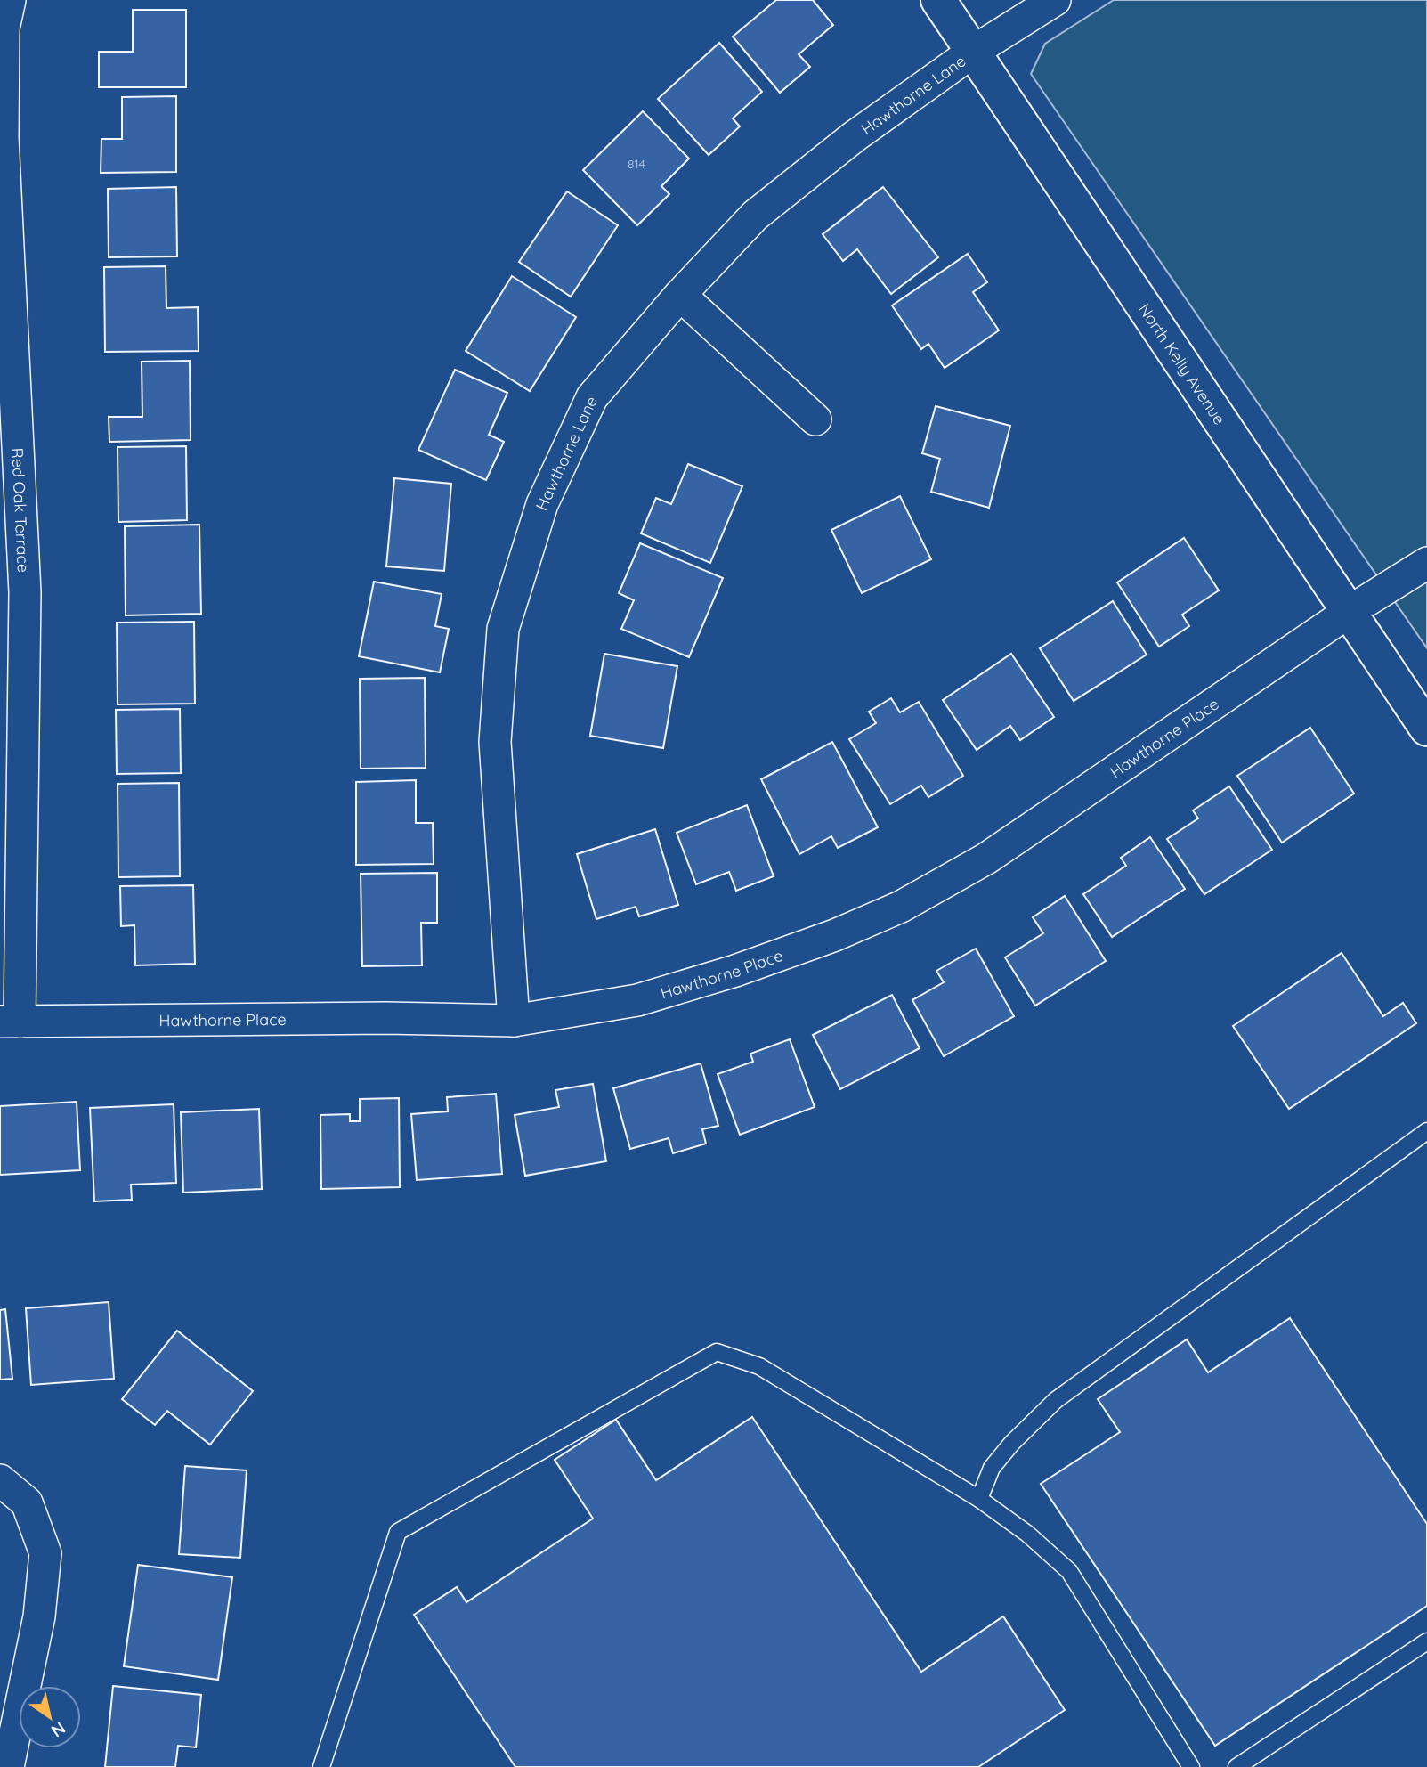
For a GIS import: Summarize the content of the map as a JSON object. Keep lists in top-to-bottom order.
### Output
{
  "streets": {
    "main road": ["North Kelly Avenue"],
    "street": ["Hawthorne Lane", "Red Oak Terrace", "Hawthorne Place"]
  },
  "crossings": [
    ["Hawthorne Lane", "North Kelly Avenue"],
    ["Hawthorne Lane", "Hawthorne Place"],
    ["North Kelly Avenue", "Hawthorne Place"],
    ["Red Oak Terrace", "Hawthorne Place"]
  ],
  "house_numbers": ["814"],
  "north": "bottom right"
}
